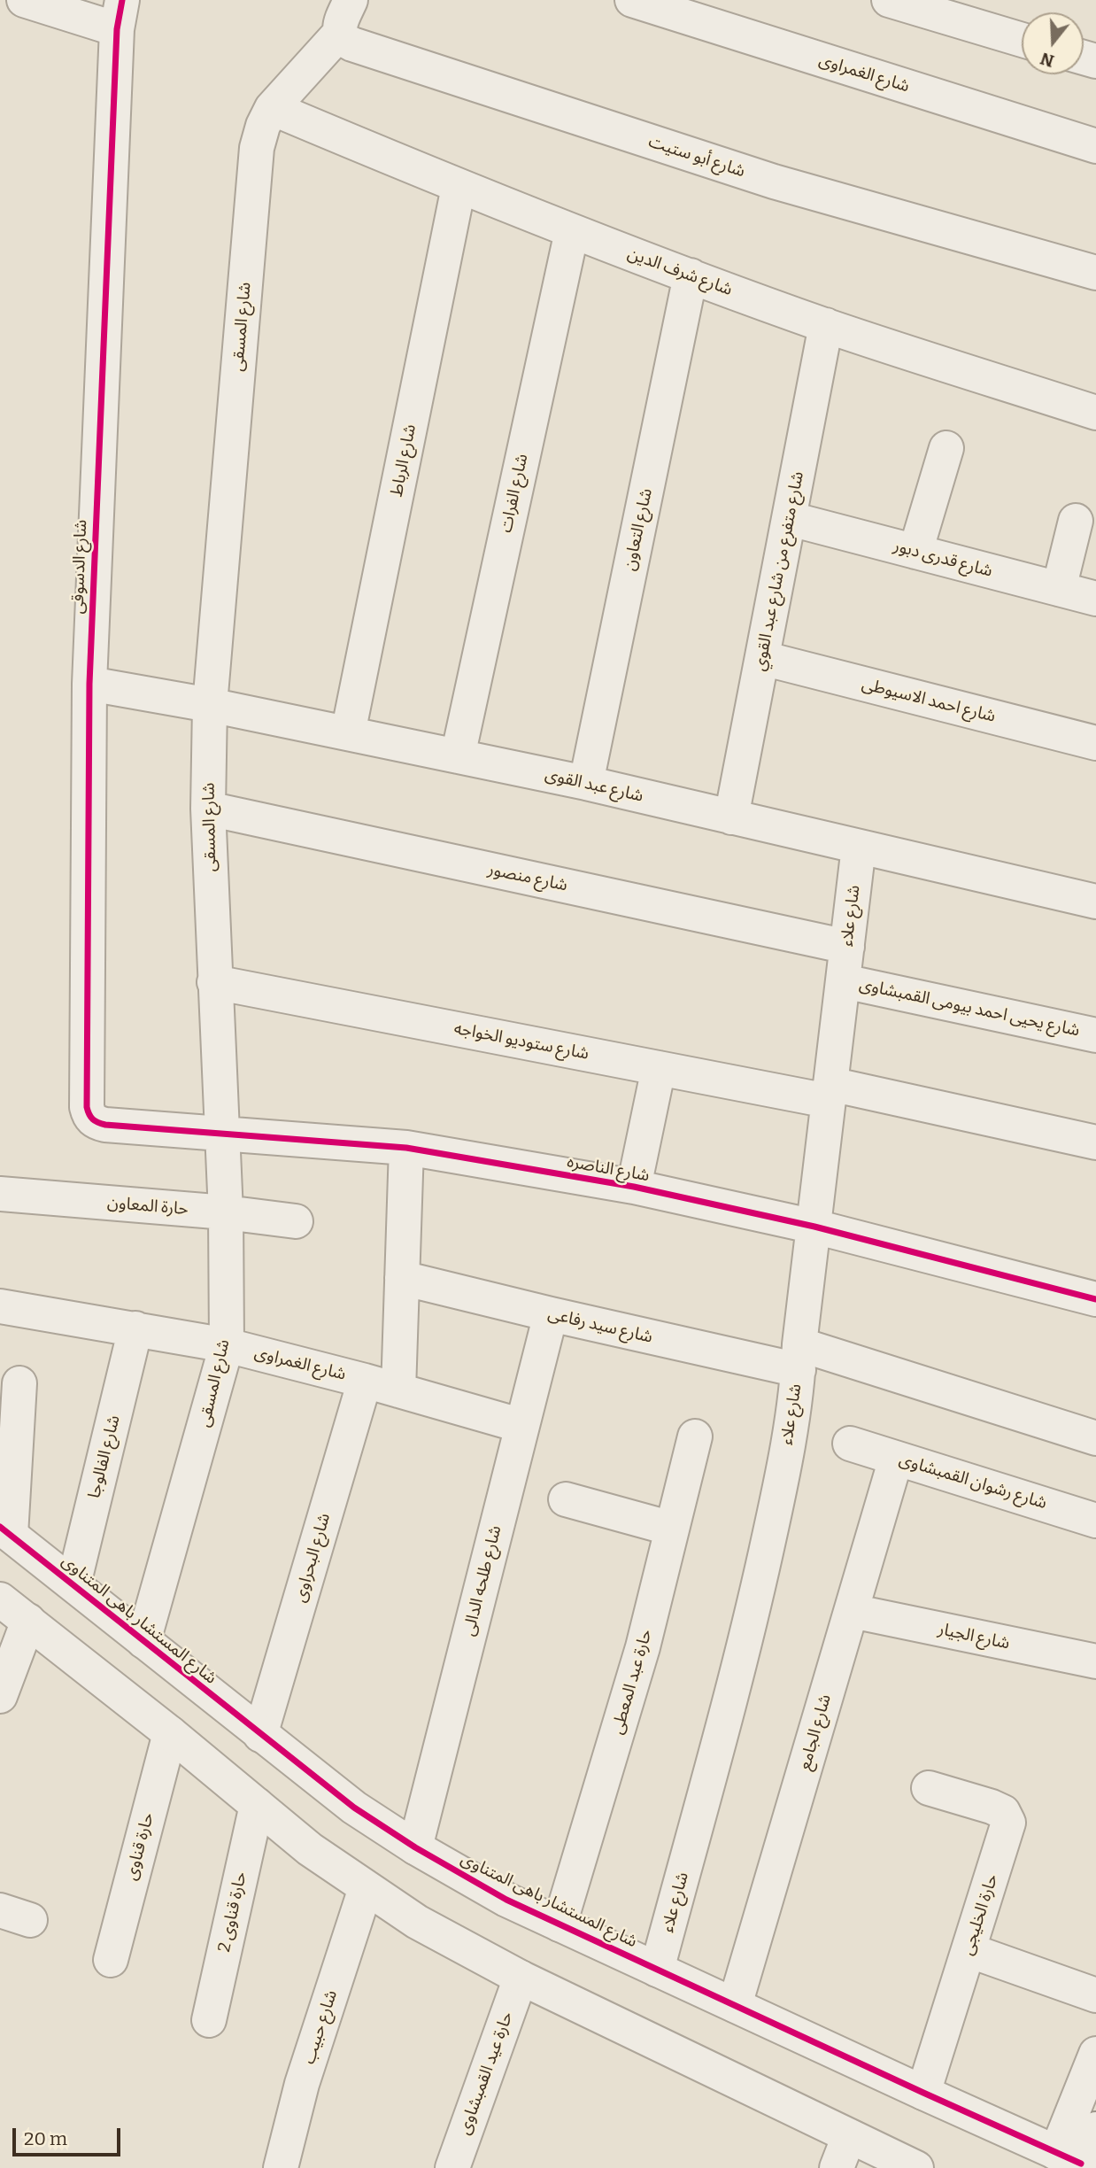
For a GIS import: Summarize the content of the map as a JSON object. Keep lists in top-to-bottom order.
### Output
{
  "streets": {
    "street": [
      "شارع الغمراوى",
      "شارع أبو ستيت",
      "شارع شرف الدين",
      "شارع المسقى",
      "شارع الرباط",
      "شارع الفرات",
      "شارع التعاون",
      "شارع قدرى دبور",
      "شارع الدسوقى",
      "شارع متفرع من شارع عبد القوي",
      "شارع احمد الاسيوطى",
      "شارع عبد القوى",
      "شارع منصور",
      "شارع علاء",
      "شارع يحيى احمد بيومى القمبشاوى",
      "شارع ستوديو الخواجه",
      "شارع الناصره",
      "حارة المعاون",
      "شارع سيد رفاعى",
      "شارع الفالوجا",
      "شارع رشوان القمبشاوى",
      "شارع البحراوى",
      "شارع طلحه الدالى",
      "شارع المستشار باهى المتناوى",
      "شارع الجيار",
      "حارة عبد المعطى",
      "شارع الجامع",
      "حارة قناوى",
      "حارة قناوى 2",
      "حارة الخليجى",
      "شارع حبيب",
      "حارة عيد القمبشاوى"
    ]
  },
  "crossings": [
    ["شارع الغمراوى", "شارع المسقى"],
    ["شارع الغمراوى", "شارع الفالوجا"],
    ["شارع الغمراوى", "شارع البحراوى"],
    ["شارع الغمراوى", "شارع طلحه الدالى"],
    ["شارع أبو ستيت", "شارع المسقى"],
    ["شارع شرف الدين", "شارع المسقى"],
    ["شارع شرف الدين", "شارع الرباط"],
    ["شارع شرف الدين", "شارع الفرات"],
    ["شارع شرف الدين", "شارع التعاون"],
    ["شارع شرف الدين", "شارع متفرع من شارع عبد القوي"],
    ["شارع المسقى", "شارع عبد القوى"],
    ["شارع المسقى", "شارع منصور"],
    ["شارع المسقى", "شارع ستوديو الخواجه"],
    ["شارع المسقى", "شارع الناصره"],
    ["شارع المسقى", "حارة المعاون"],
    ["شارع المسقى", "شارع المستشار باهى المتناوى"],
    ["شارع الرباط", "شارع عبد القوى"],
    ["شارع الفرات", "شارع عبد القوى"],
    ["شارع التعاون", "شارع عبد القوى"],
    ["شارع قدرى دبور", "شارع متفرع من شارع عبد القوي"],
    ["شارع الدسوقى", "شارع عبد القوى"],
    ["شارع الدسوقى", "شارع الناصره"],
    ["شارع متفرع من شارع عبد القوي", "شارع احمد الاسيوطى"],
    ["شارع متفرع من شارع عبد القوي", "شارع عبد القوى"],
    ["شارع عبد القوى", "شارع علاء"],
    ["شارع منصور", "شارع علاء"],
    ["شارع علاء", "شارع يحيى احمد بيومى القمبشاوى"],
    ["شارع علاء", "شارع ستوديو الخواجه"],
    ["شارع علاء", "شارع الناصره"],
    ["شارع علاء", "شارع سيد رفاعى"],
    ["شارع علاء", "شارع المستشار باهى المتناوى"],
    ["شارع سيد رفاعى", "شارع طلحه الدالى"],
    ["شارع الفالوجا", "شارع المستشار باهى المتناوى"],
    ["شارع رشوان القمبشاوى", "شارع الجامع"],
    ["شارع البحراوى", "شارع المستشار باهى المتناوى"],
    ["شارع طلحه الدالى", "شارع المستشار باهى المتناوى"],
    ["شارع المستشار باهى المتناوى", "حارة عبد المعطى"],
    ["شارع المستشار باهى المتناوى", "شارع الجامع"],
    ["شارع المستشار باهى المتناوى", "حارة الخليجى"],
    ["شارع الجيار", "شارع الجامع"]
  ],
  "scale_bar": "20 m",
  "north": "bottom"
}
